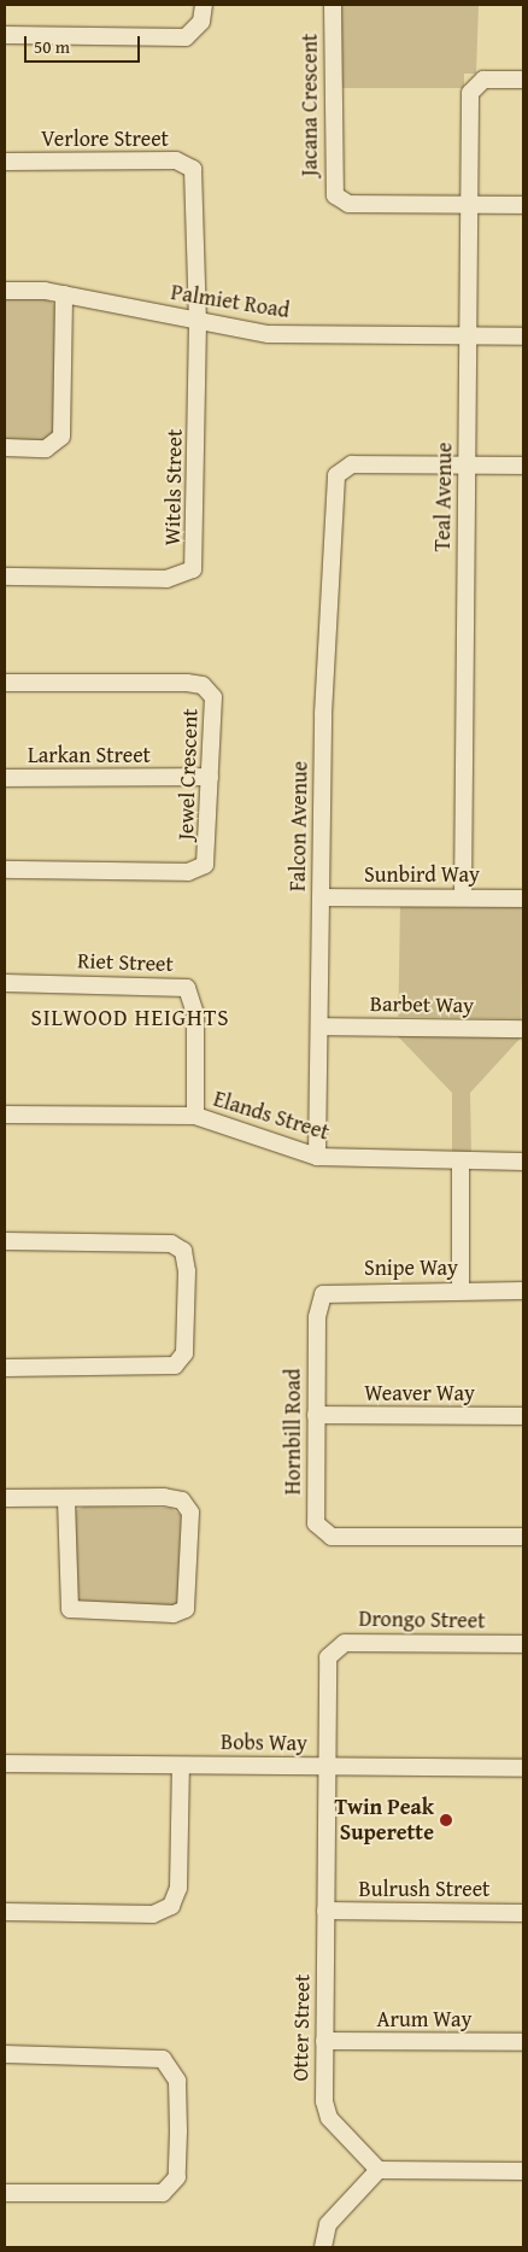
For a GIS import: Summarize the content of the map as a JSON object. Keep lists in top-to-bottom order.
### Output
{
  "streets": {
    "street": [
      "Jacana Crescent",
      "Verlore Street",
      "Palmiet Road",
      "Witels Street",
      "Teal Avenue",
      "Larkan Street",
      "Jewel Crescent",
      "Falcon Avenue",
      "Sunbird Way",
      "Riet Street",
      "Barbet Way",
      "Elands Street",
      "Snipe Way",
      "Weaver Way",
      "Hornbill Road",
      "Drongo Street",
      "Bobs Way",
      "Bulrush Street",
      "Arum Way",
      "Otter Street"
    ]
  },
  "crossings": [
    ["Jacana Crescent", "Teal Avenue"],
    ["Verlore Street", "Palmiet Road"],
    ["Verlore Street", "Witels Street"],
    ["Palmiet Road", "Witels Street"],
    ["Palmiet Road", "Teal Avenue"],
    ["Teal Avenue", "Falcon Avenue"],
    ["Teal Avenue", "Sunbird Way"],
    ["Larkan Street", "Jewel Crescent"],
    ["Falcon Avenue", "Sunbird Way"],
    ["Falcon Avenue", "Barbet Way"],
    ["Falcon Avenue", "Elands Street"],
    ["Riet Street", "Elands Street"],
    ["Snipe Way", "Hornbill Road"],
    ["Weaver Way", "Hornbill Road"],
    ["Drongo Street", "Bobs Way"],
    ["Drongo Street", "Otter Street"],
    ["Bobs Way", "Otter Street"],
    ["Bulrush Street", "Otter Street"],
    ["Arum Way", "Otter Street"]
  ],
  "districts": ["SILWOOD HEIGHTS"],
  "places": ["Twin Peak Superette"],
  "scale_bar": "50 m"
}
